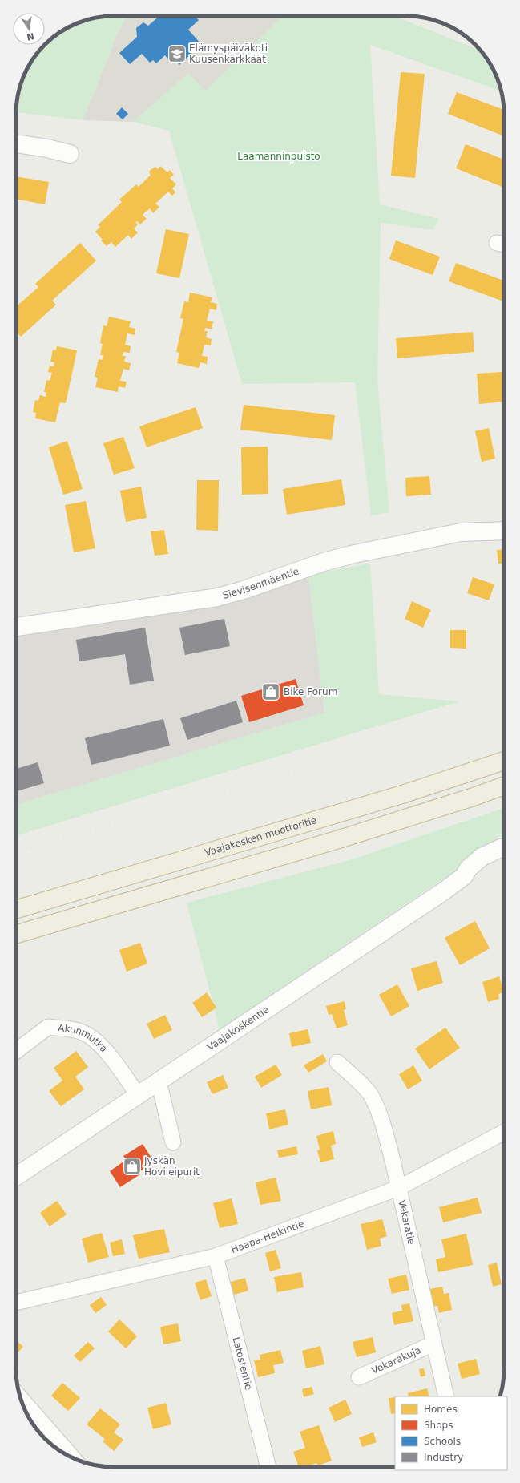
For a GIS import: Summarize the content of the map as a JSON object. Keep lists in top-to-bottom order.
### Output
{
  "streets": {
    "highway": ["Vaajakosken moottoritie"],
    "main road": ["Sievisenmäentie", "Vaajakoskentie"],
    "street": [
      "Akunmutka",
      "Vekaratie",
      "Haapa-Heikintie",
      "Vekarakuja",
      "Latostentie"
    ]
  },
  "crossings": [
    ["Vaajakoskentie", "Akunmutka"],
    ["Vekaratie", "Haapa-Heikintie"],
    ["Vekaratie", "Vekarakuja"],
    ["Haapa-Heikintie", "Latostentie"]
  ],
  "parks": ["Laamanninpuisto"],
  "places": {
    "school or university": ["Elämyspäiväkoti Kuusenkärkkäät"],
    "shop": ["Bike Forum", "Jyskän Hovileipurit"]
  },
  "legend": [
    "Homes",
    "Shops",
    "Schools",
    "Industry"
  ],
  "north": "bottom"
}
